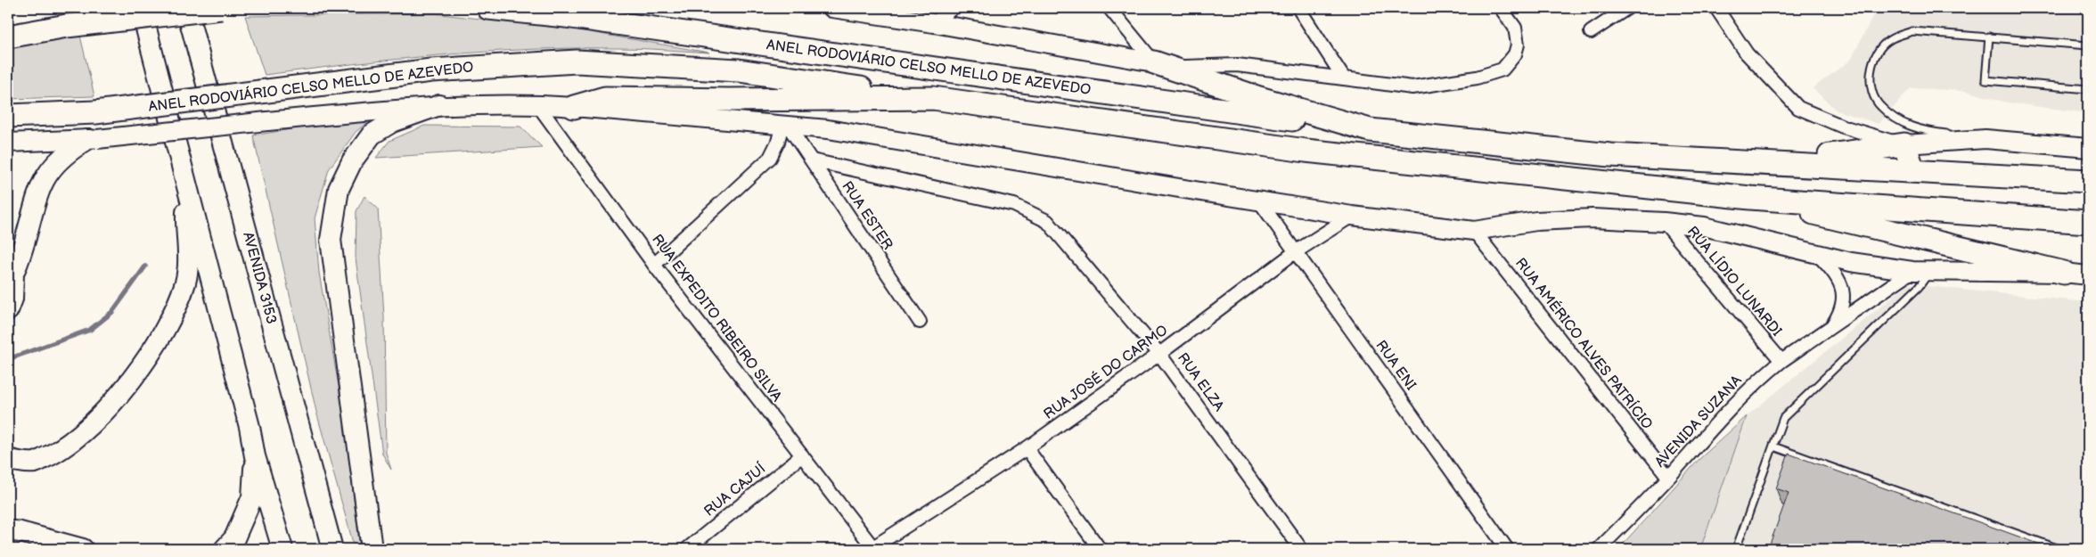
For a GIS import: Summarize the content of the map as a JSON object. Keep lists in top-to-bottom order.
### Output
{
  "streets": {
    "highway": ["ANEL RODOVIÁRIO CELSO MELLO DE AZEVEDO", "AVENIDA 3153"],
    "street": [
      "RUA ESTER",
      "RUA LÍDIO LUNARDI",
      "RUA EXPEDITO RIBEIRO SILVA",
      "RUA AMÉRICO ALVES PATRÍCIO",
      "RUA ENI",
      "RUA JOSÉ DO CARMO",
      "RUA ELZA",
      "AVENIDA SUZANA",
      "RUA CAJUÍ"
    ]
  },
  "crossings": [
    ["ANEL RODOVIÁRIO CELSO MELLO DE AZEVEDO", "RUA ESTER"],
    ["ANEL RODOVIÁRIO CELSO MELLO DE AZEVEDO", "RUA LÍDIO LUNARDI"],
    ["ANEL RODOVIÁRIO CELSO MELLO DE AZEVEDO", "RUA EXPEDITO RIBEIRO SILVA"],
    ["ANEL RODOVIÁRIO CELSO MELLO DE AZEVEDO", "RUA AMÉRICO ALVES PATRÍCIO"],
    ["ANEL RODOVIÁRIO CELSO MELLO DE AZEVEDO", "RUA ENI"],
    ["ANEL RODOVIÁRIO CELSO MELLO DE AZEVEDO", "RUA JOSÉ DO CARMO"],
    ["ANEL RODOVIÁRIO CELSO MELLO DE AZEVEDO", "AVENIDA SUZANA"],
    ["RUA ESTER", "RUA ELZA"],
    ["RUA LÍDIO LUNARDI", "AVENIDA SUZANA"],
    ["RUA EXPEDITO RIBEIRO SILVA", "RUA JOSÉ DO CARMO"],
    ["RUA EXPEDITO RIBEIRO SILVA", "RUA CAJUÍ"],
    ["RUA AMÉRICO ALVES PATRÍCIO", "AVENIDA SUZANA"],
    ["RUA ENI", "RUA JOSÉ DO CARMO"],
    ["RUA JOSÉ DO CARMO", "RUA ELZA"]
  ]
}
